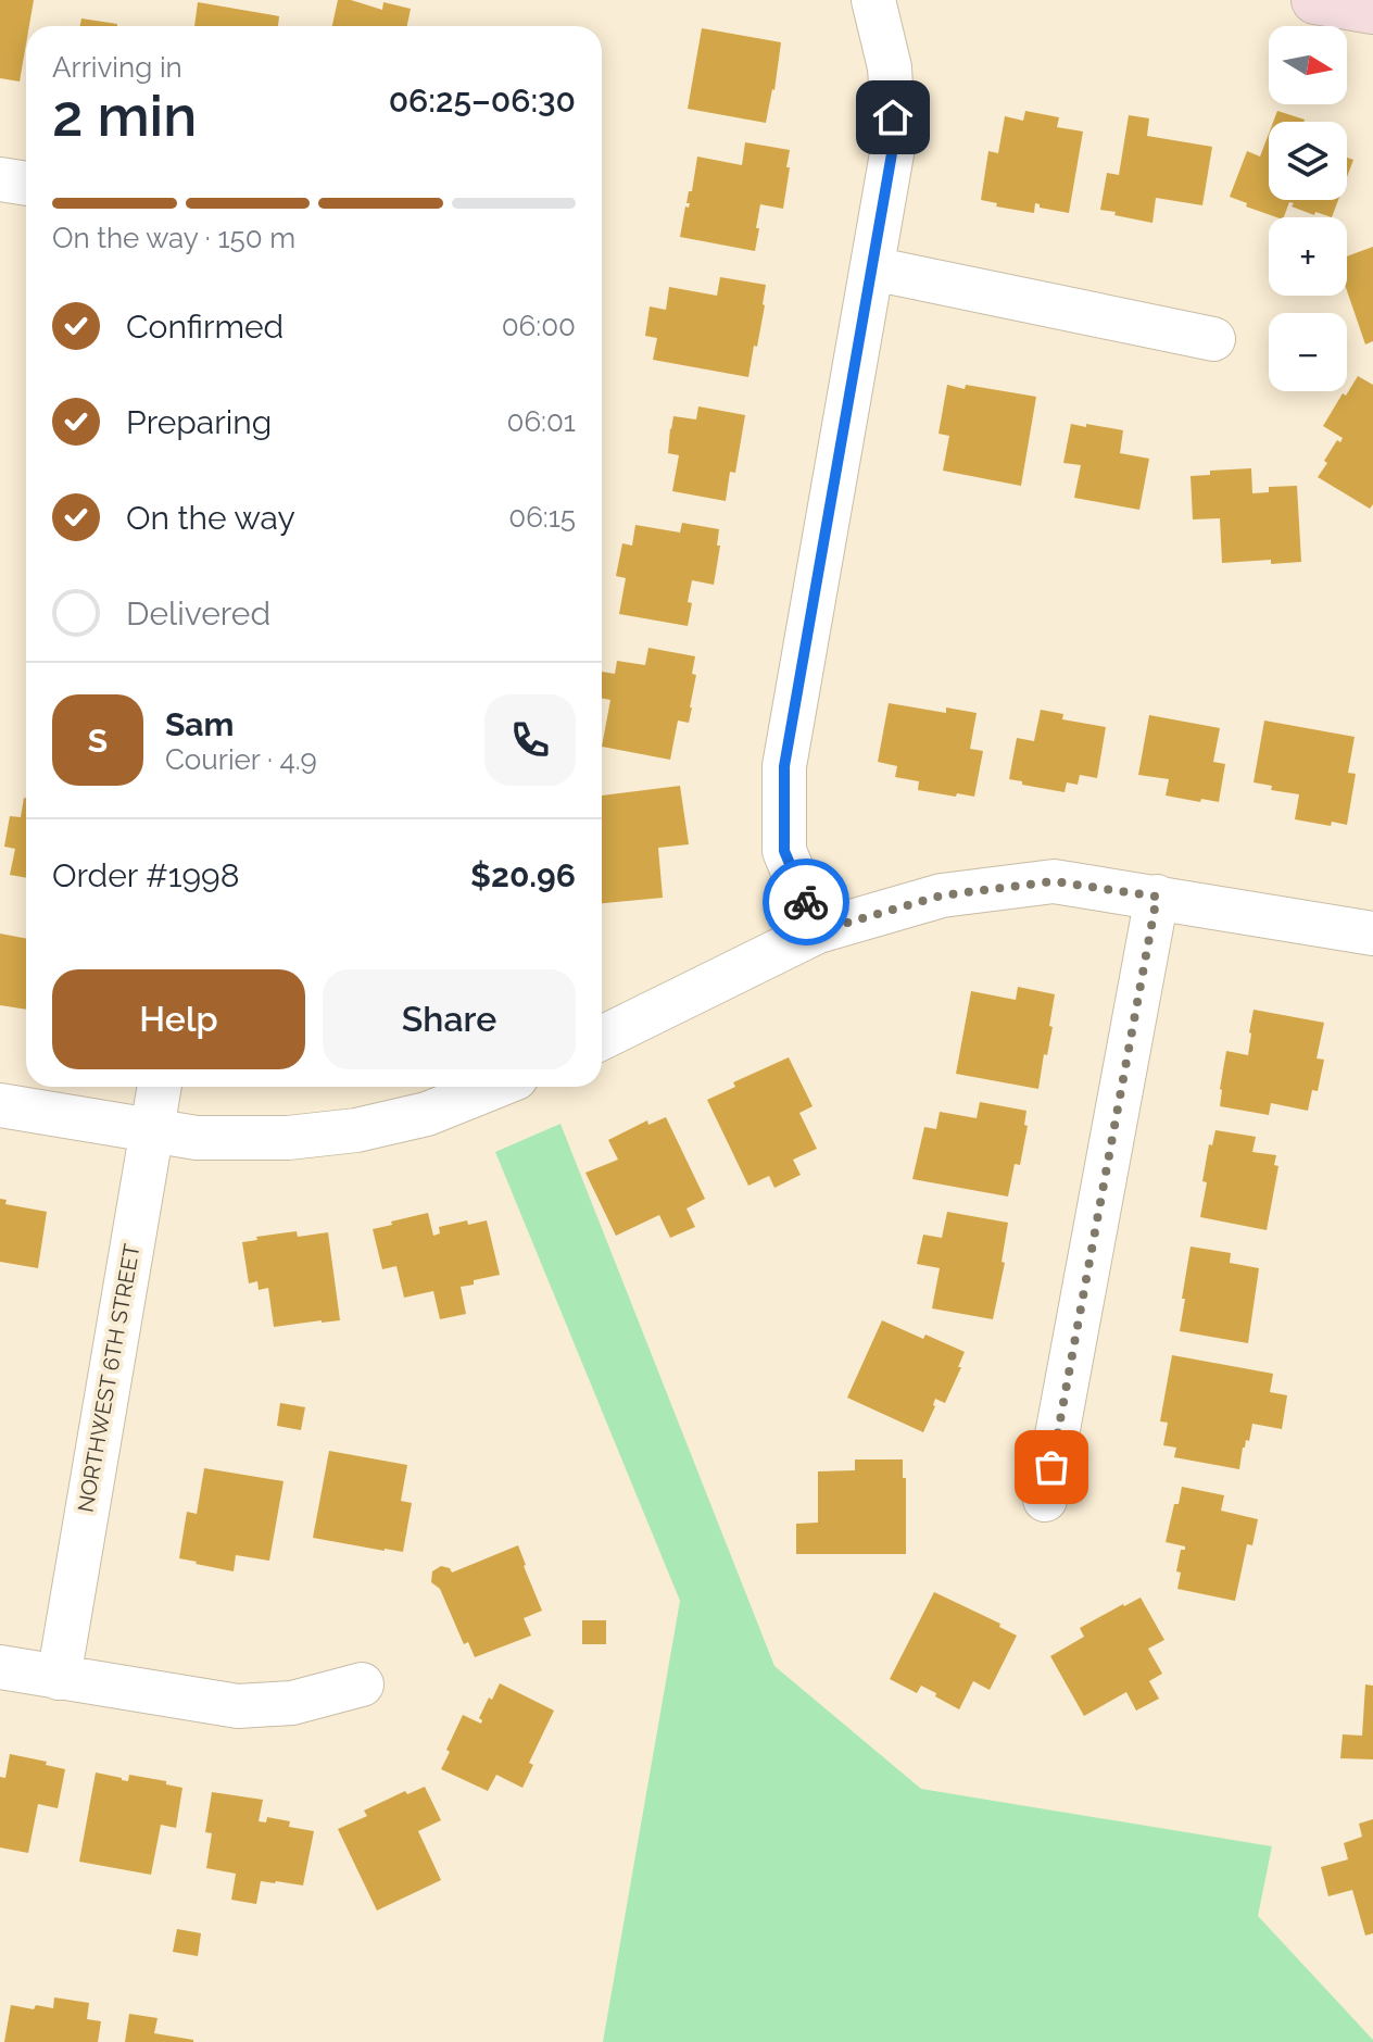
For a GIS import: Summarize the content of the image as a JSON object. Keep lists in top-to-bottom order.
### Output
{
  "streets": {
    "street": ["NORTHWEST 6TH STREET"]
  },
  "north": "right",
  "page": {
    "map_buttons": ["+", "−"],
    "heading": ["2 min", "Arriving in", "06:25–06:30"],
    "panel": [
      "Sam",
      "Courier · 4.9",
      "Order #1998",
      "$20.96"
    ],
    "bar": "On the way · 150 m",
    "list": [
      ["Confirmed", "06:00"],
      ["Preparing", "06:01"],
      ["On the way", "06:15"],
      "Delivered"
    ],
    "round": "S",
    "buttons": ["Help", "Share"]
  }
}
